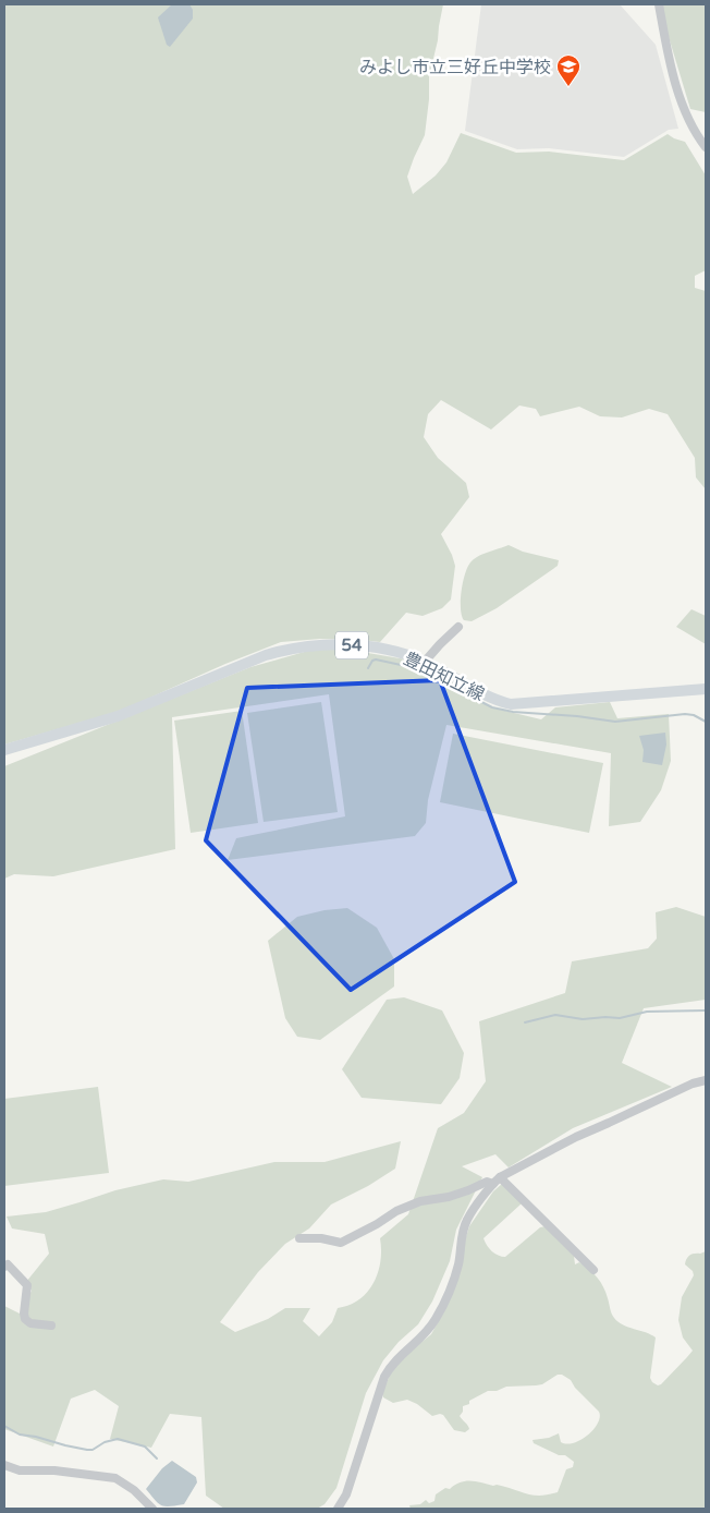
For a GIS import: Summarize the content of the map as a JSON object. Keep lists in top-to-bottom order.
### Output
{
  "streets": {
    "main road": ["54", "豊田知立線"]
  },
  "places": {
    "school or university": ["みよし市立三好丘中学校"]
  }
}
